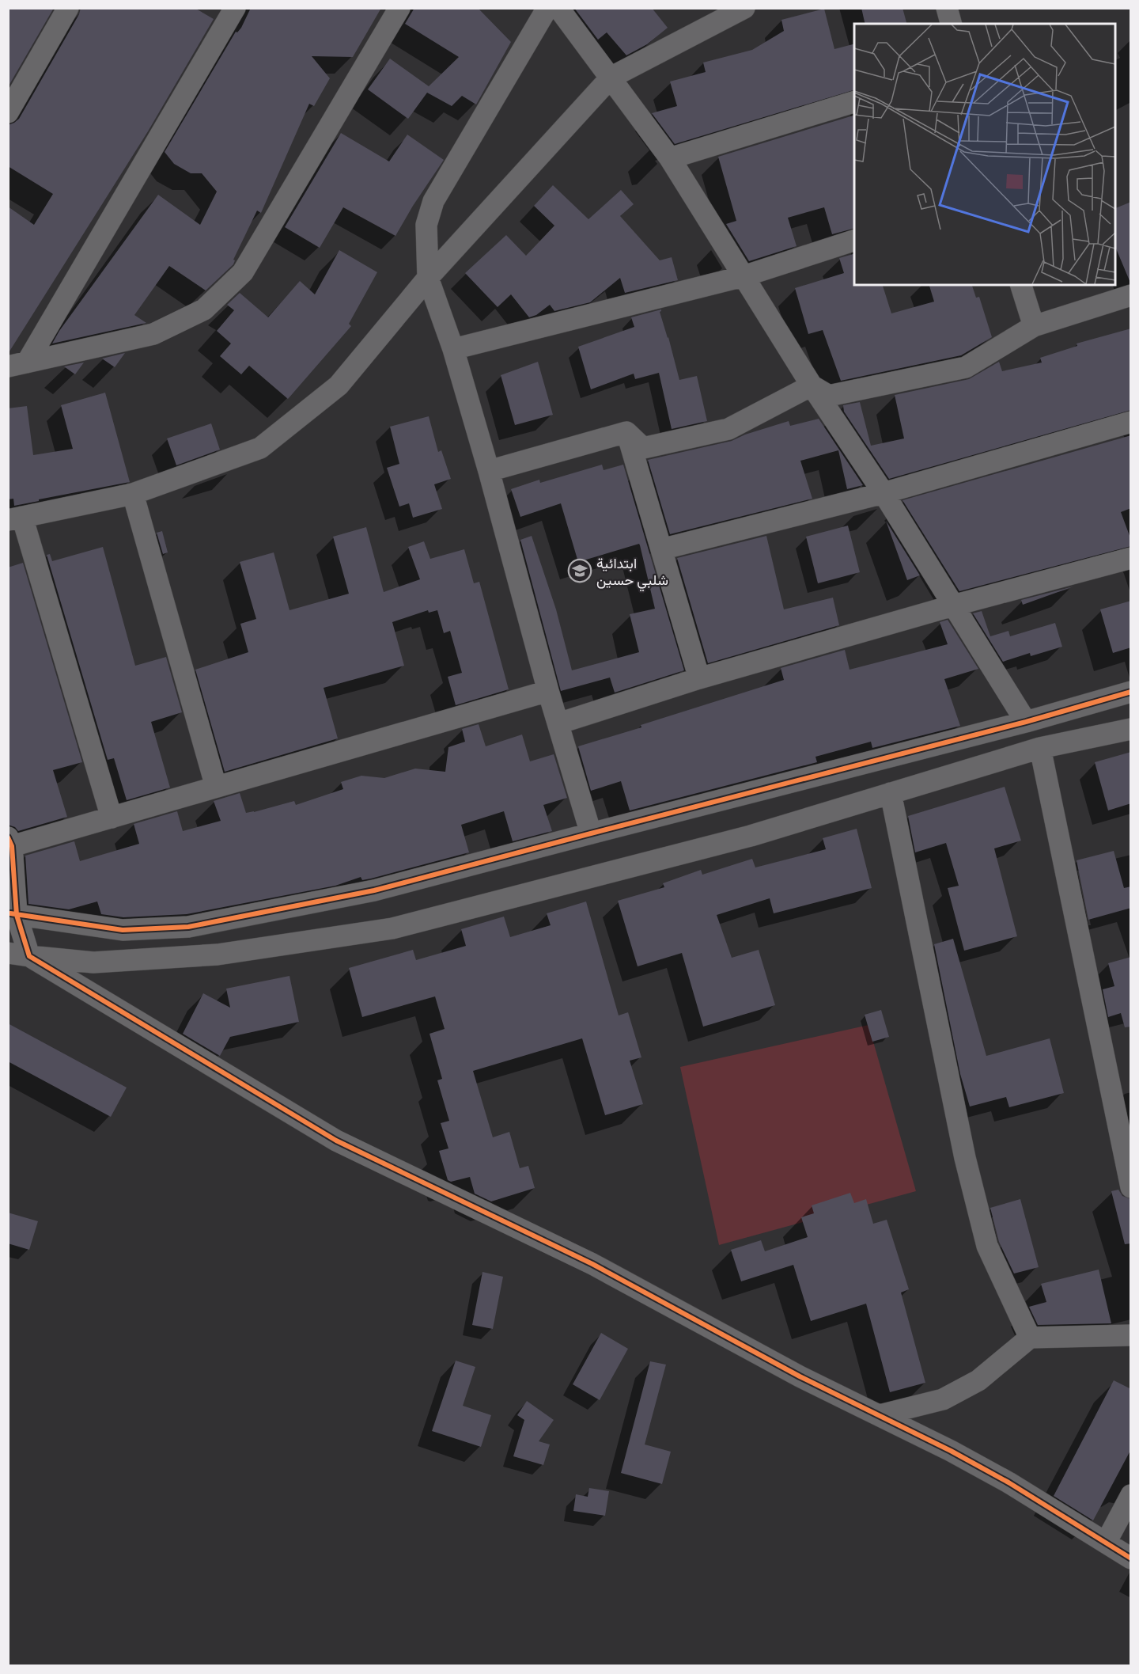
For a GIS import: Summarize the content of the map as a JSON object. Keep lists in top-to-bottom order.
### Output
{
  "places": {
    "school or university": ["ابتدائية شلبي حسين"]
  }
}
